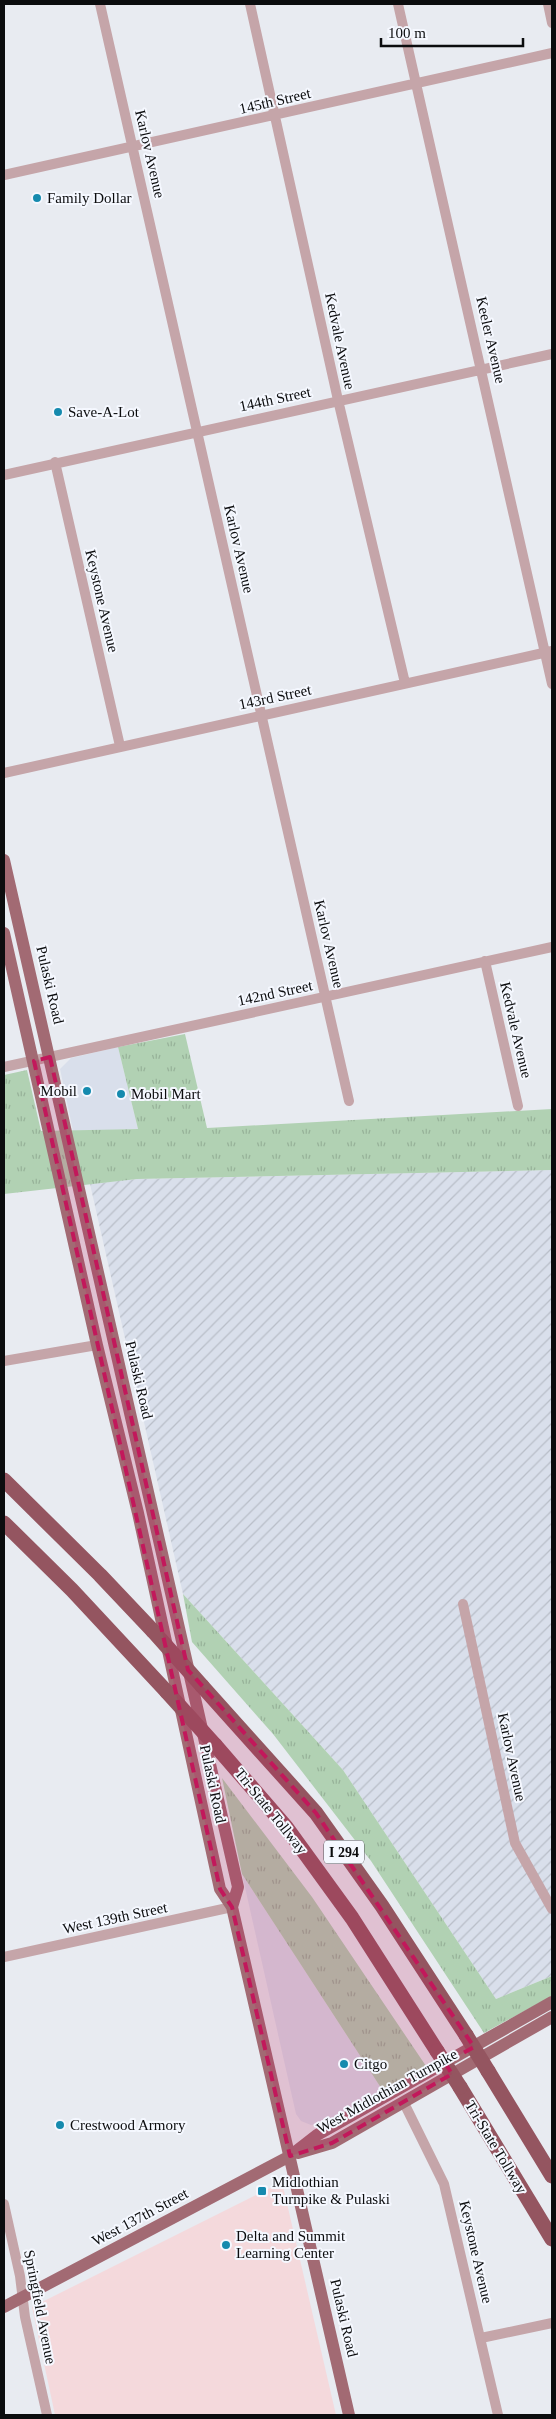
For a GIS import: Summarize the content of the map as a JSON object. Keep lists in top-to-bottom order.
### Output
{
  "streets": {
    "highway": ["Tri-State Tollway", "I 294"],
    "main road": ["Pulaski Road", "West Midlothian Turnpike", "West 137th Street"],
    "street": [
      "145th Street",
      "Karlov Avenue",
      "Keeler Avenue",
      "Kedvale Avenue",
      "144th Street",
      "Keystone Avenue",
      "143rd Street",
      "142nd Street",
      "West 139th Street",
      "Springfield Avenue"
    ]
  },
  "crossings": [
    ["145th Street", "Karlov Avenue"],
    ["145th Street", "Keeler Avenue"],
    ["145th Street", "Kedvale Avenue"],
    ["Karlov Avenue", "144th Street"],
    ["Karlov Avenue", "143rd Street"],
    ["Karlov Avenue", "142nd Street"],
    ["Keeler Avenue", "144th Street"],
    ["Keeler Avenue", "143rd Street"],
    ["Kedvale Avenue", "144th Street"],
    ["Kedvale Avenue", "143rd Street"],
    ["Kedvale Avenue", "142nd Street"],
    ["144th Street", "Keystone Avenue"],
    ["Keystone Avenue", "143rd Street"],
    ["Keystone Avenue", "West Midlothian Turnpike"],
    ["Pulaski Road", "142nd Street"],
    ["Pulaski Road", "West 139th Street"],
    ["Pulaski Road", "West Midlothian Turnpike"],
    ["Pulaski Road", "West 137th Street"],
    ["West Midlothian Turnpike", "West 137th Street"],
    ["West 137th Street", "Springfield Avenue"]
  ],
  "places": {
    "other": [
      "Family Dollar",
      "Save-A-Lot",
      "Mobil",
      "Mobil Mart",
      "Citgo",
      "Crestwood Armory",
      "Delta and Summit Learning Center"
    ],
    "transit": ["Midlothian Turnpike & Pulaski"]
  },
  "scale_bar": "100 m"
}
